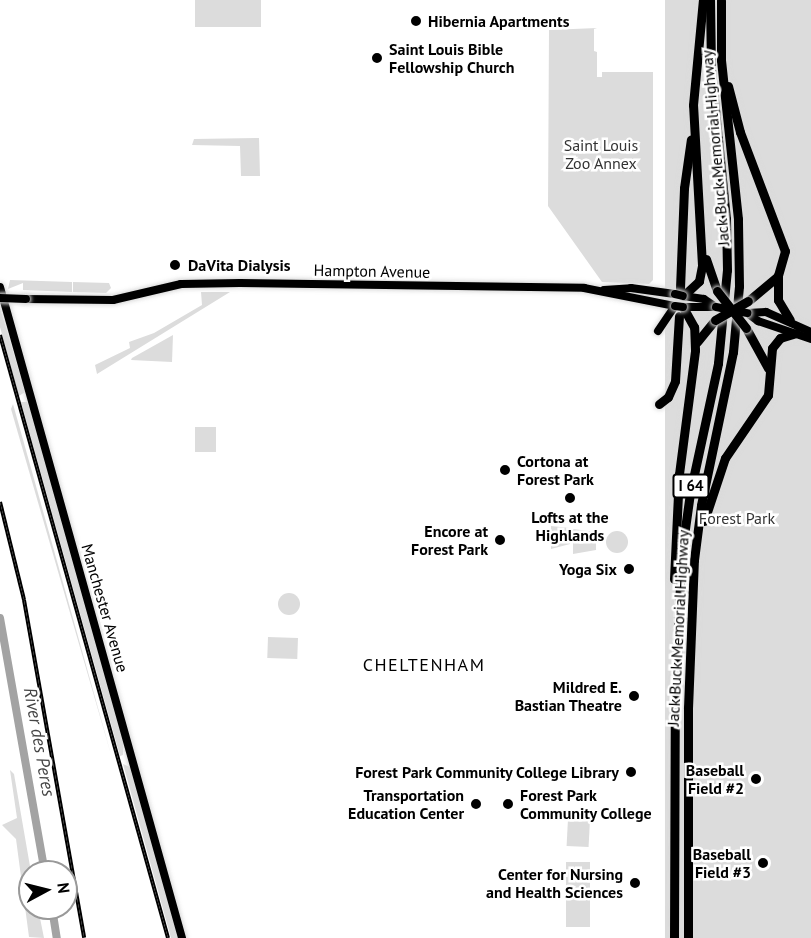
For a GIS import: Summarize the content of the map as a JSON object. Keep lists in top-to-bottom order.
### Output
{
  "streets": {
    "highway": ["Jack Buck Memorial Highway", "I 64"],
    "main road": ["Hampton Avenue", "Manchester Avenue"]
  },
  "districts": ["CHELTENHAM"],
  "water": ["River des Peres"],
  "parks": ["Saint Louis Zoo Annex", "Forest Park"],
  "places": [
    "Hibernia Apartments",
    "Saint Louis Bible Fellowship Church",
    "DaVita Dialysis",
    "Cortona at Forest Park",
    "Lofts at the Highlands",
    "Encore at Forest Park",
    "Yoga Six",
    "Mildred E. Bastian Theatre",
    "Forest Park Community College Library",
    "Baseball Field #2",
    "Transportation Education Center",
    "Forest Park Community College",
    "Baseball Field #3",
    "Center for Nursing and Health Sciences"
  ],
  "north": "right"
}
